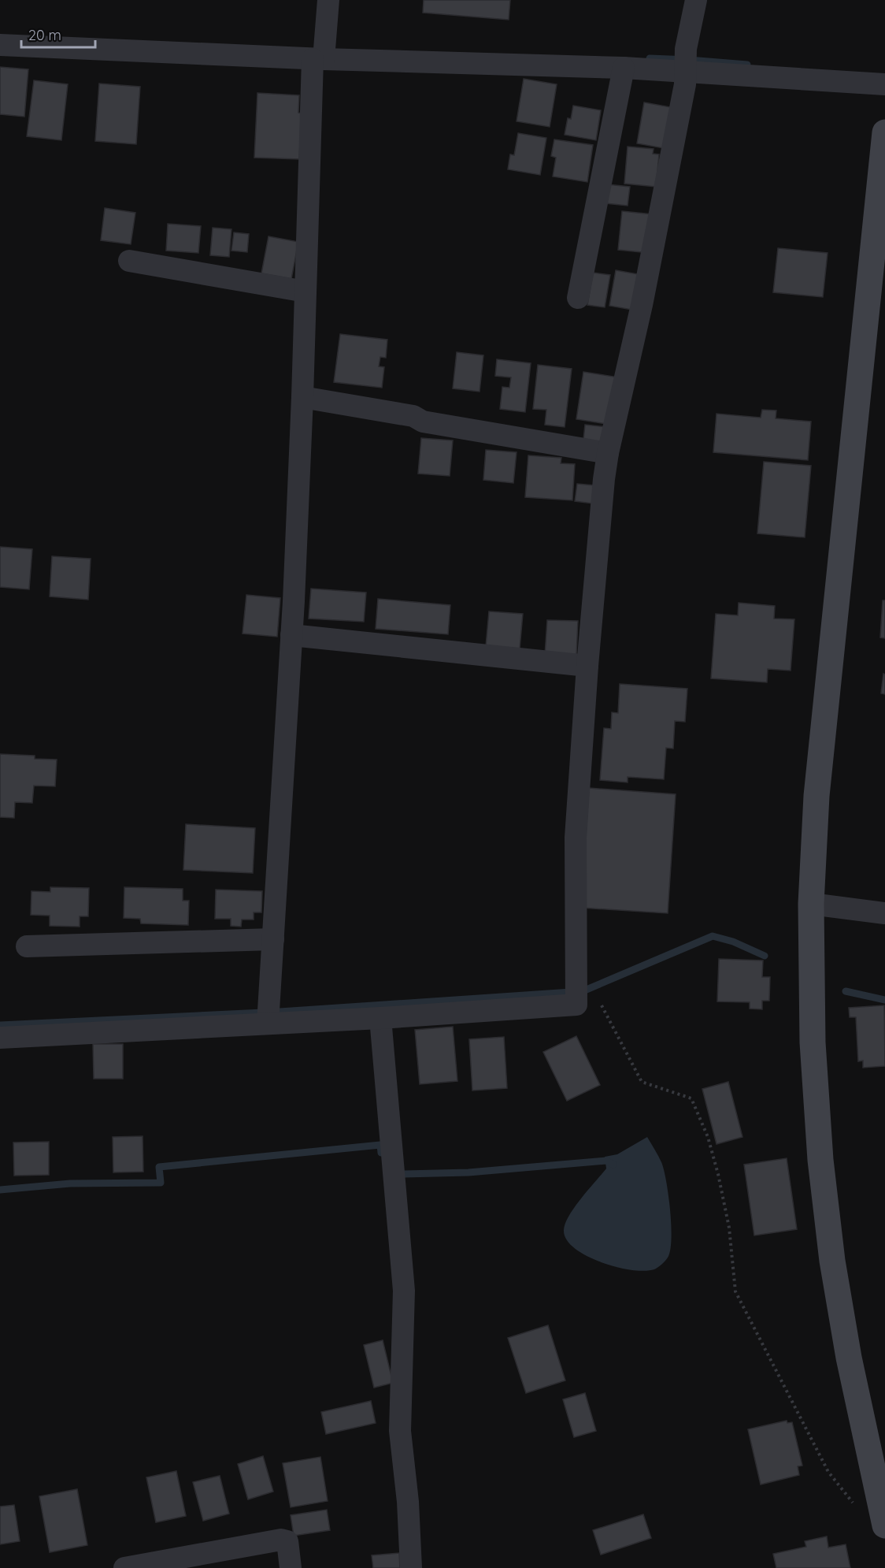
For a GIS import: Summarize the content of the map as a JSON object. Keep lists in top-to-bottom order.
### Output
{
  "scale_bar": "20 m"
}
